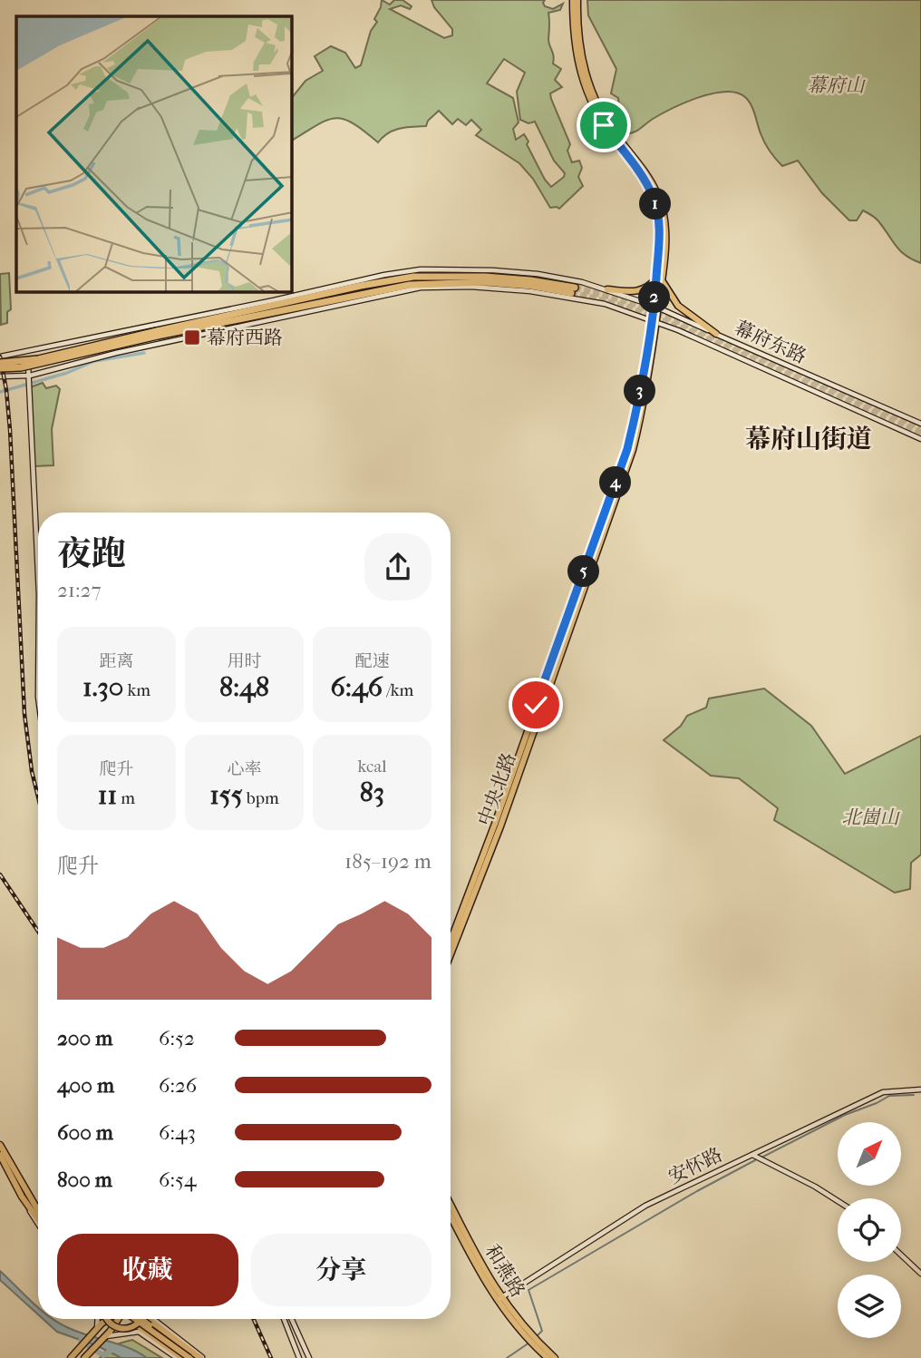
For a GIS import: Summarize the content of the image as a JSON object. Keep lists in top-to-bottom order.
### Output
{
  "streets": {
    "main road": [
      "幕府东路",
      "中央北路",
      "安怀路",
      "和燕路"
    ]
  },
  "crossings": [
    ["幕府东路", "中央北路"],
    ["安怀路", "和燕路"]
  ],
  "districts": ["幕府山街道"],
  "parks": ["幕府山", "北崮山"],
  "places": {
    "transit": ["幕府西路"]
  },
  "north": "top right",
  "page": {
    "pins": [
      "1",
      "2",
      "3",
      "4",
      "5"
    ],
    "heading": ["夜跑", "21:27"],
    "stats": [
      ["距离", "1.30 km"],
      ["用时", "8:48"],
      ["配速", "6:46 /km"],
      ["爬升", "11 m"],
      ["心率", "155 bpm"],
      ["kcal", "83"]
    ],
    "chart": ["爬升", "185–192 m"],
    "list": [
      {
        "name": "200 m",
        "note": "6:52"
      },
      {
        "name": "400 m",
        "note": "6:26"
      },
      {
        "name": "600 m",
        "note": "6:43"
      },
      {
        "name": "800 m",
        "note": "6:54"
      }
    ],
    "buttons": ["收藏", "分享"]
  }
}
